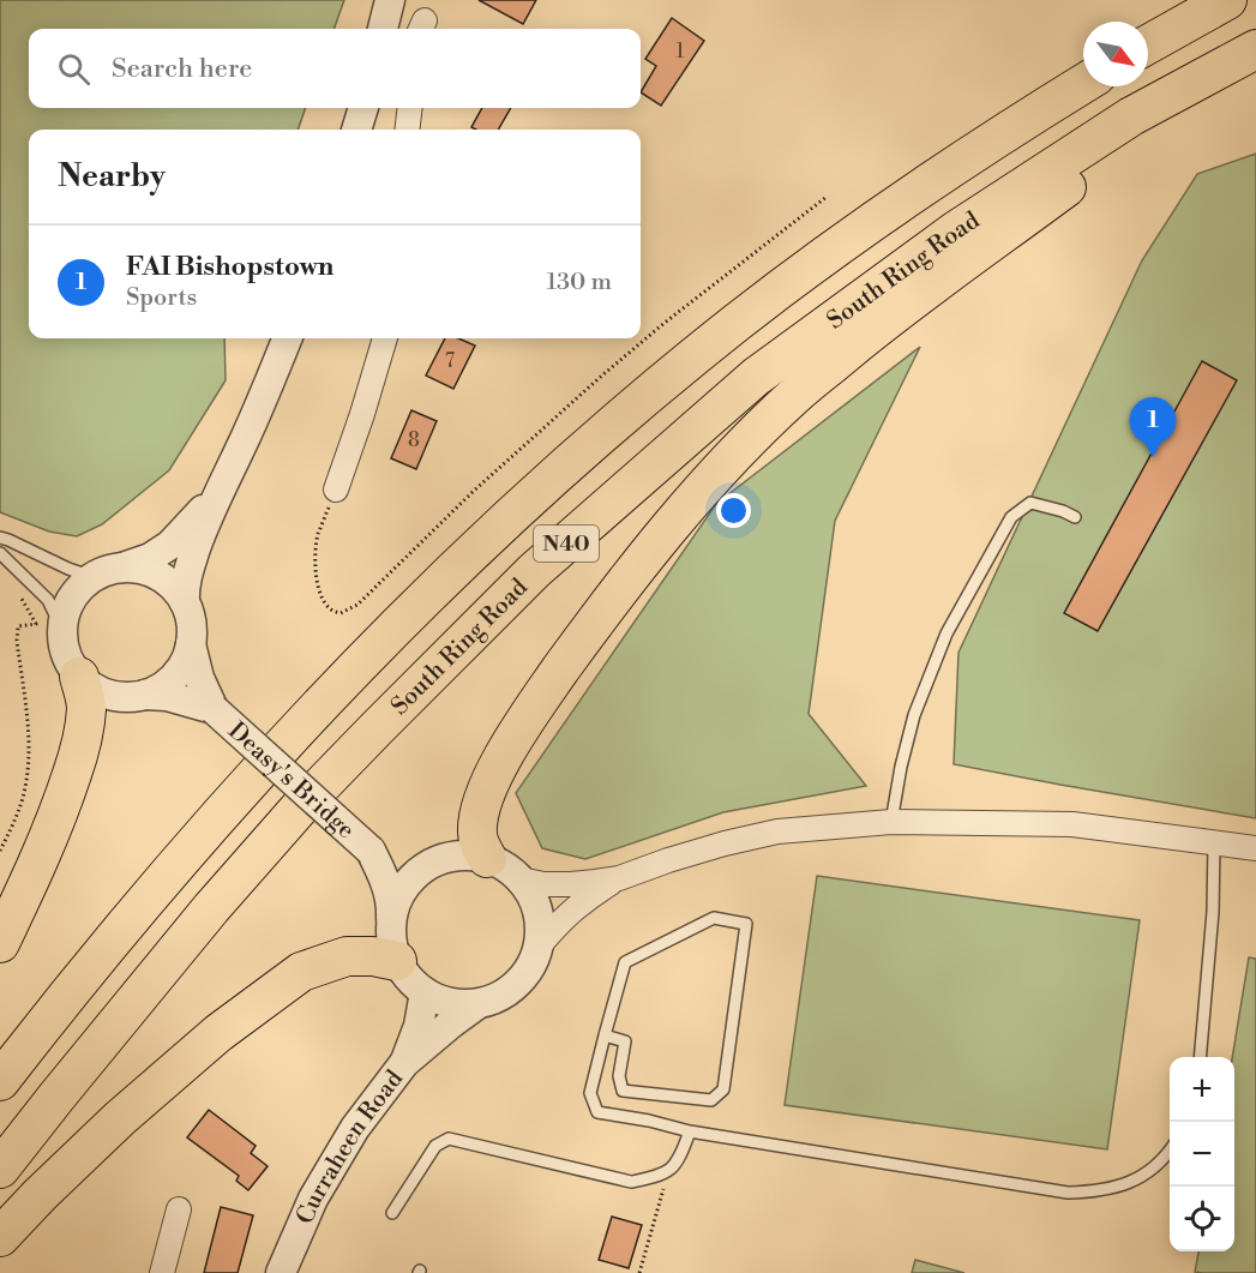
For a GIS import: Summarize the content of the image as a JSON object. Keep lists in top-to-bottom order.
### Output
{
  "streets": {
    "highway": ["South Ring Road", "N40"],
    "street": ["Deasy's Bridge", "Curraheen Road"]
  },
  "crossings": [
    ["Deasy's Bridge", "Curraheen Road"]
  ],
  "house_numbers": ["1", "7", "8"],
  "north": "bottom right",
  "page": {
    "search": "Search here",
    "heading": "Nearby",
    "list": [
      {
        "mark": "1",
        "name": "FAI Bishopstown",
        "note": "Sports",
        "value": "130 m"
      }
    ],
    "pins": "1",
    "map_buttons": ["+", "−"]
  }
}
